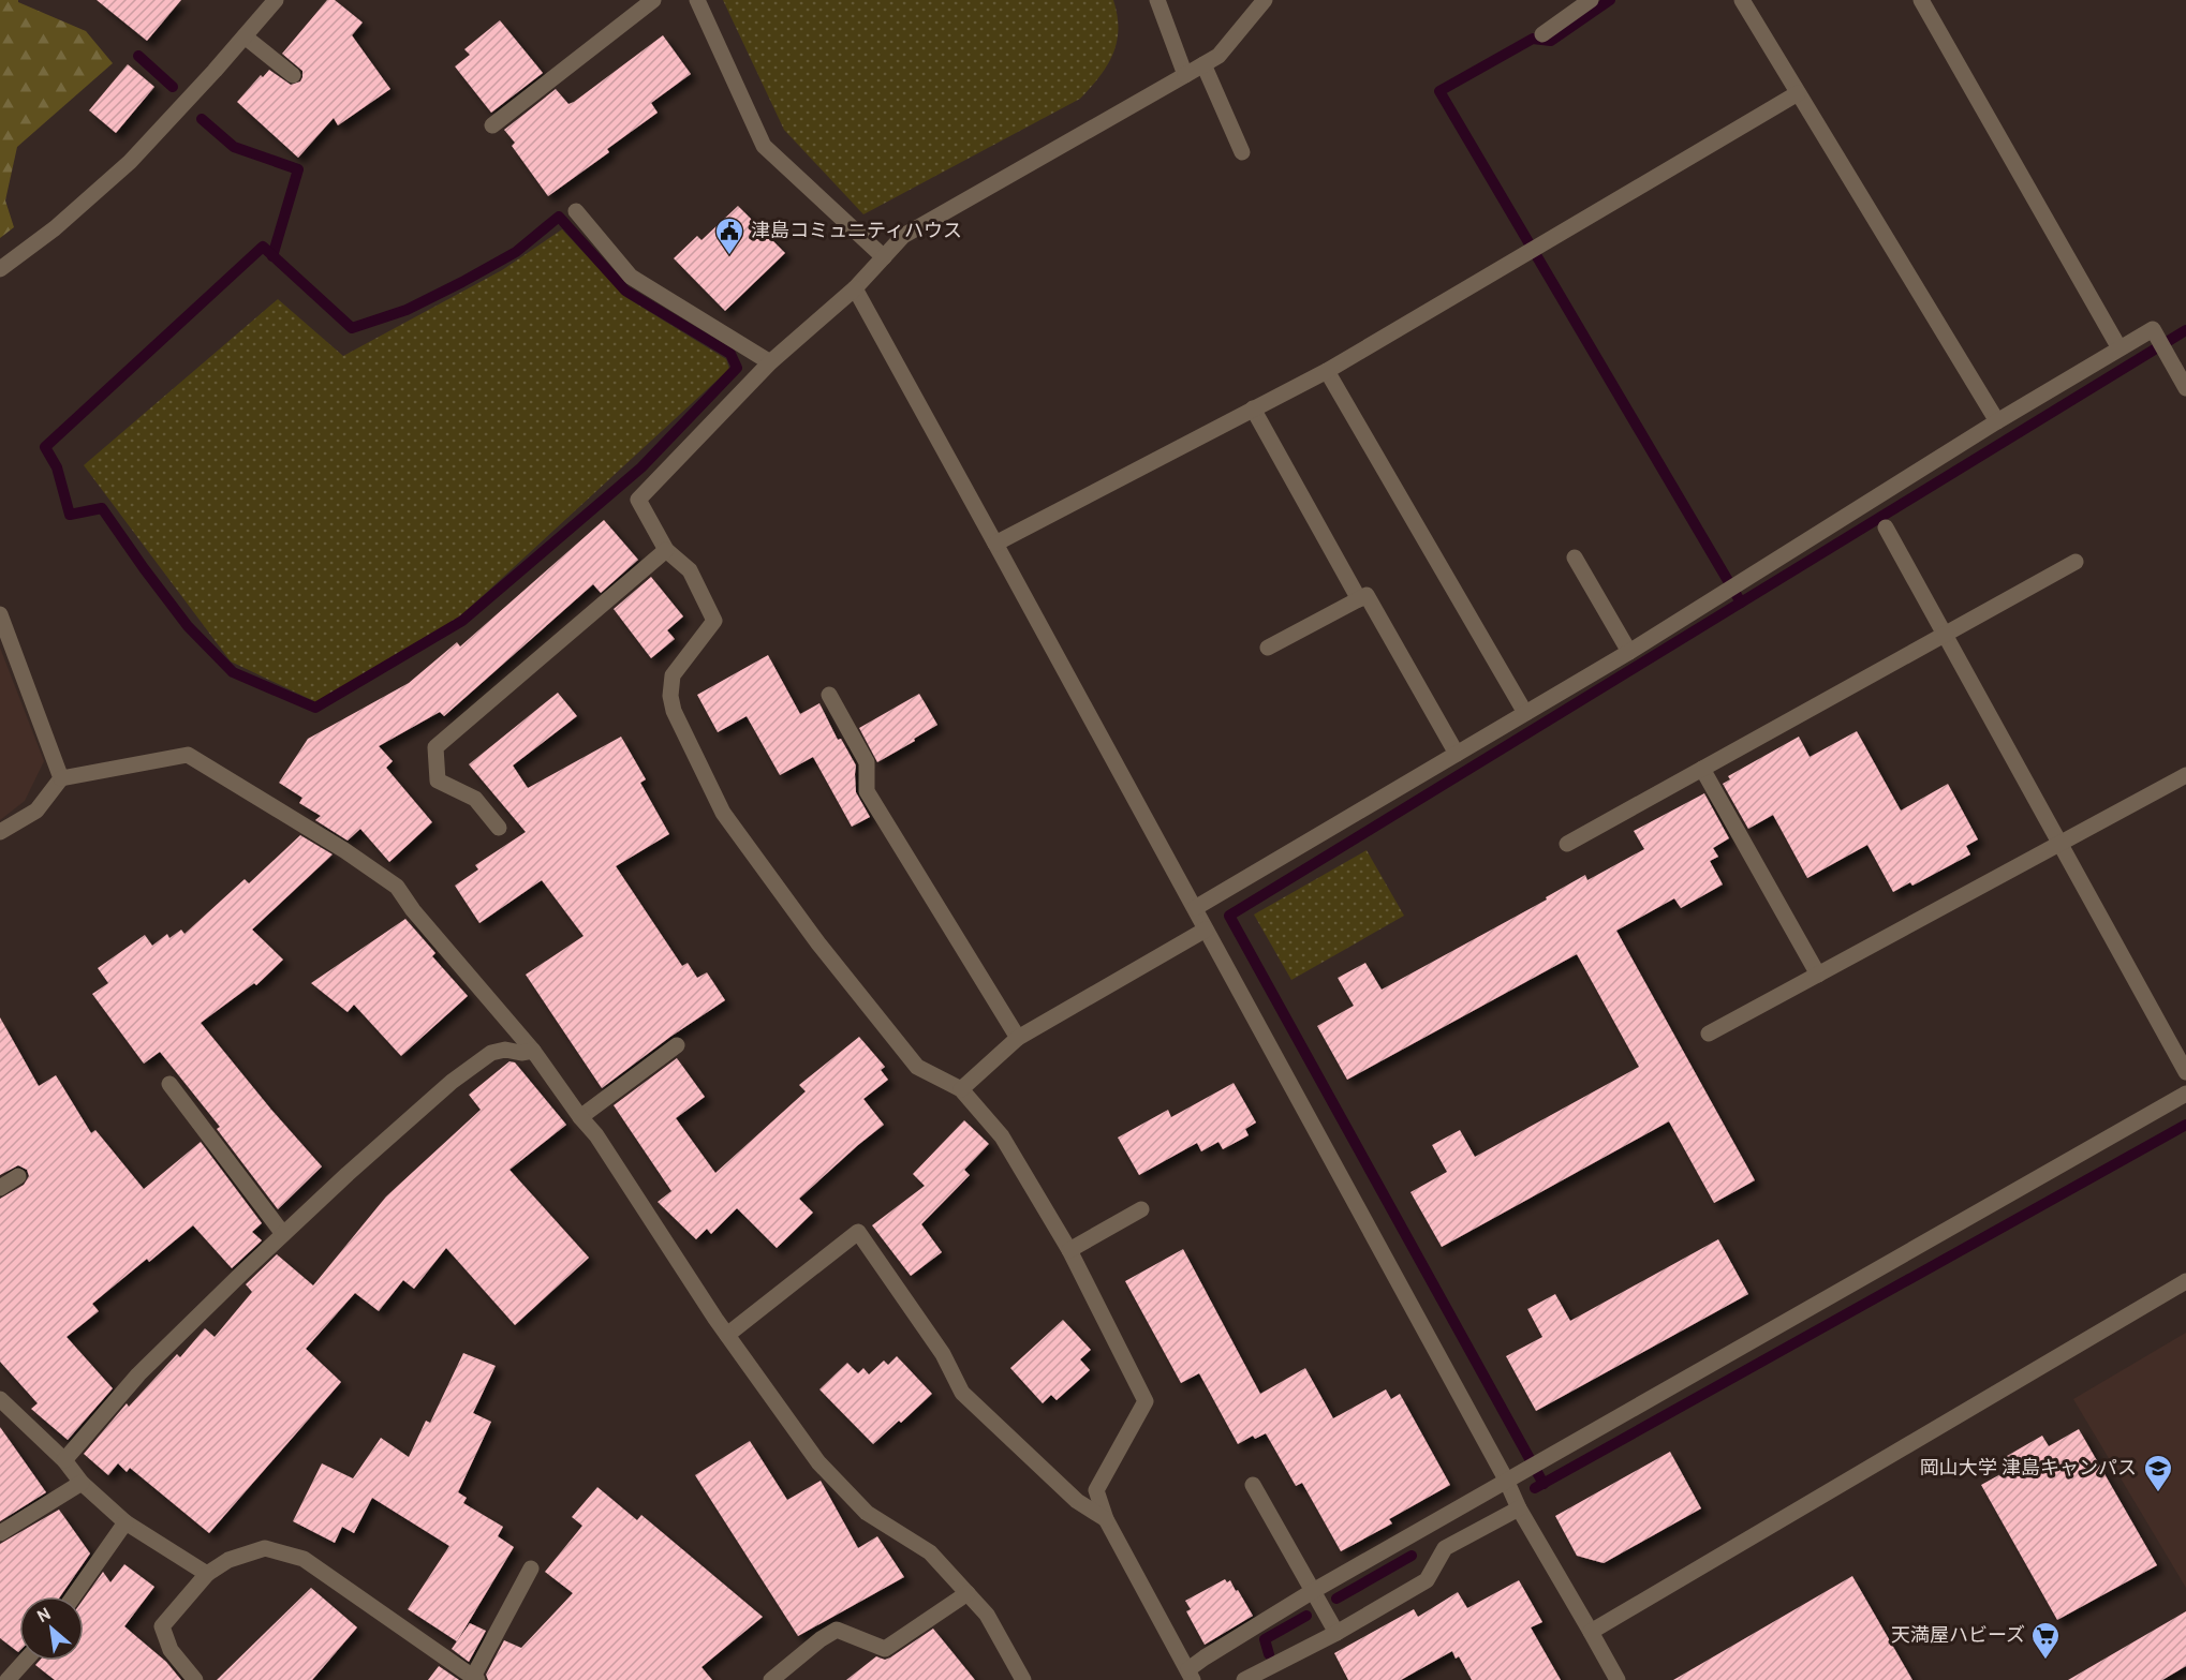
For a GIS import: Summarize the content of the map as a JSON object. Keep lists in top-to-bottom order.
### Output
{
  "places": {
    "public building": ["津島コミュニティハウス"],
    "school or university": ["岡山大学 津島キャンパス"],
    "supermarket": ["天満屋ハビーズ"]
  },
  "north": "top left"
}
